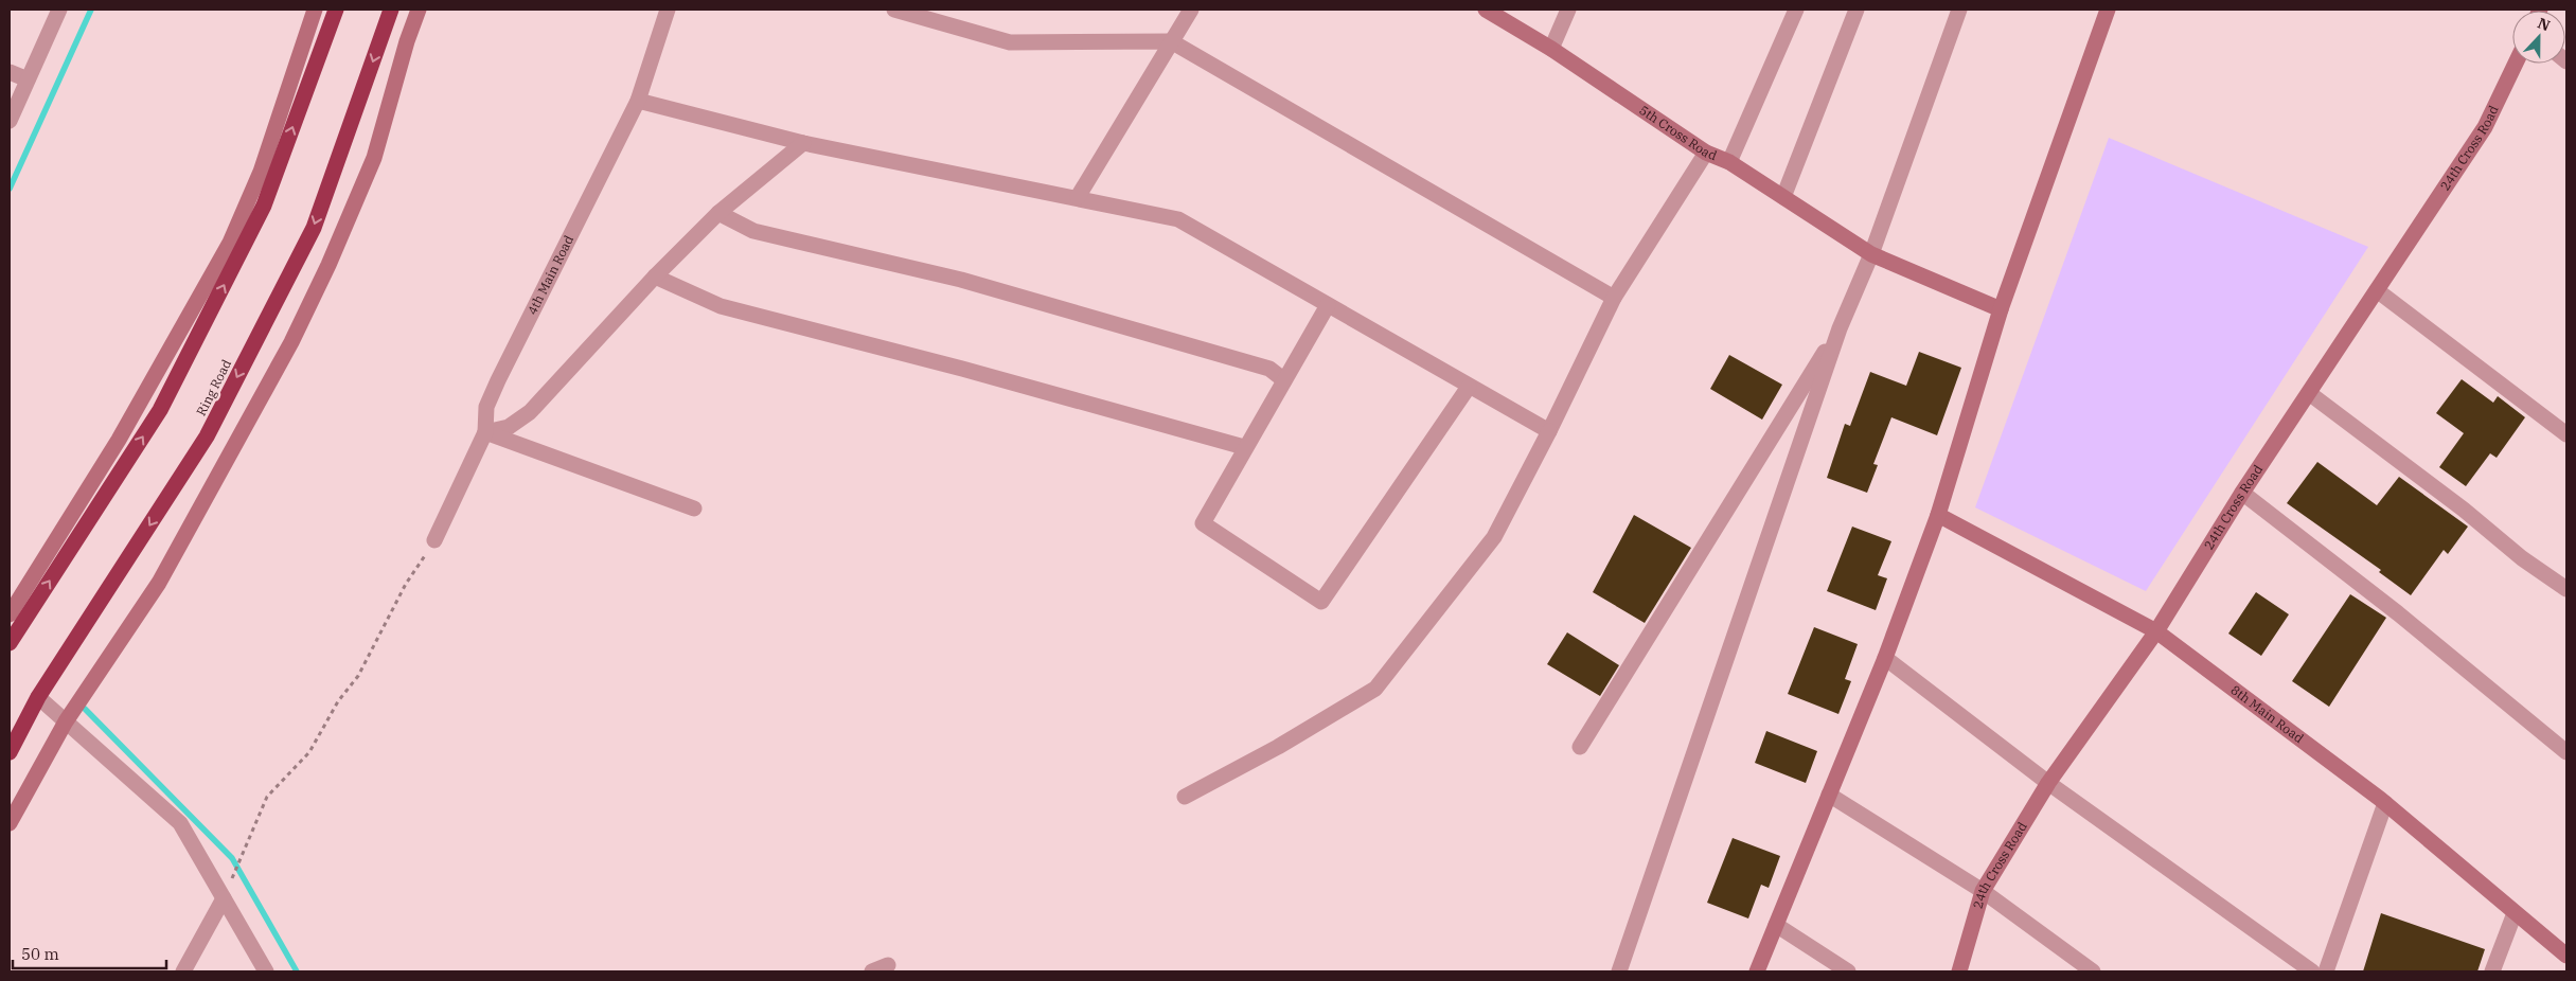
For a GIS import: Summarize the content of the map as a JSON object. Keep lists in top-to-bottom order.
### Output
{
  "streets": {
    "highway": ["Ring Road"],
    "street": [
      "5th Cross Road",
      "24th Cross Road",
      "4th Main Road",
      "8th Main Road"
    ]
  },
  "crossings": [
    ["24th Cross Road", "8th Main Road"]
  ],
  "scale_bar": "50 m",
  "north": "top"
}
